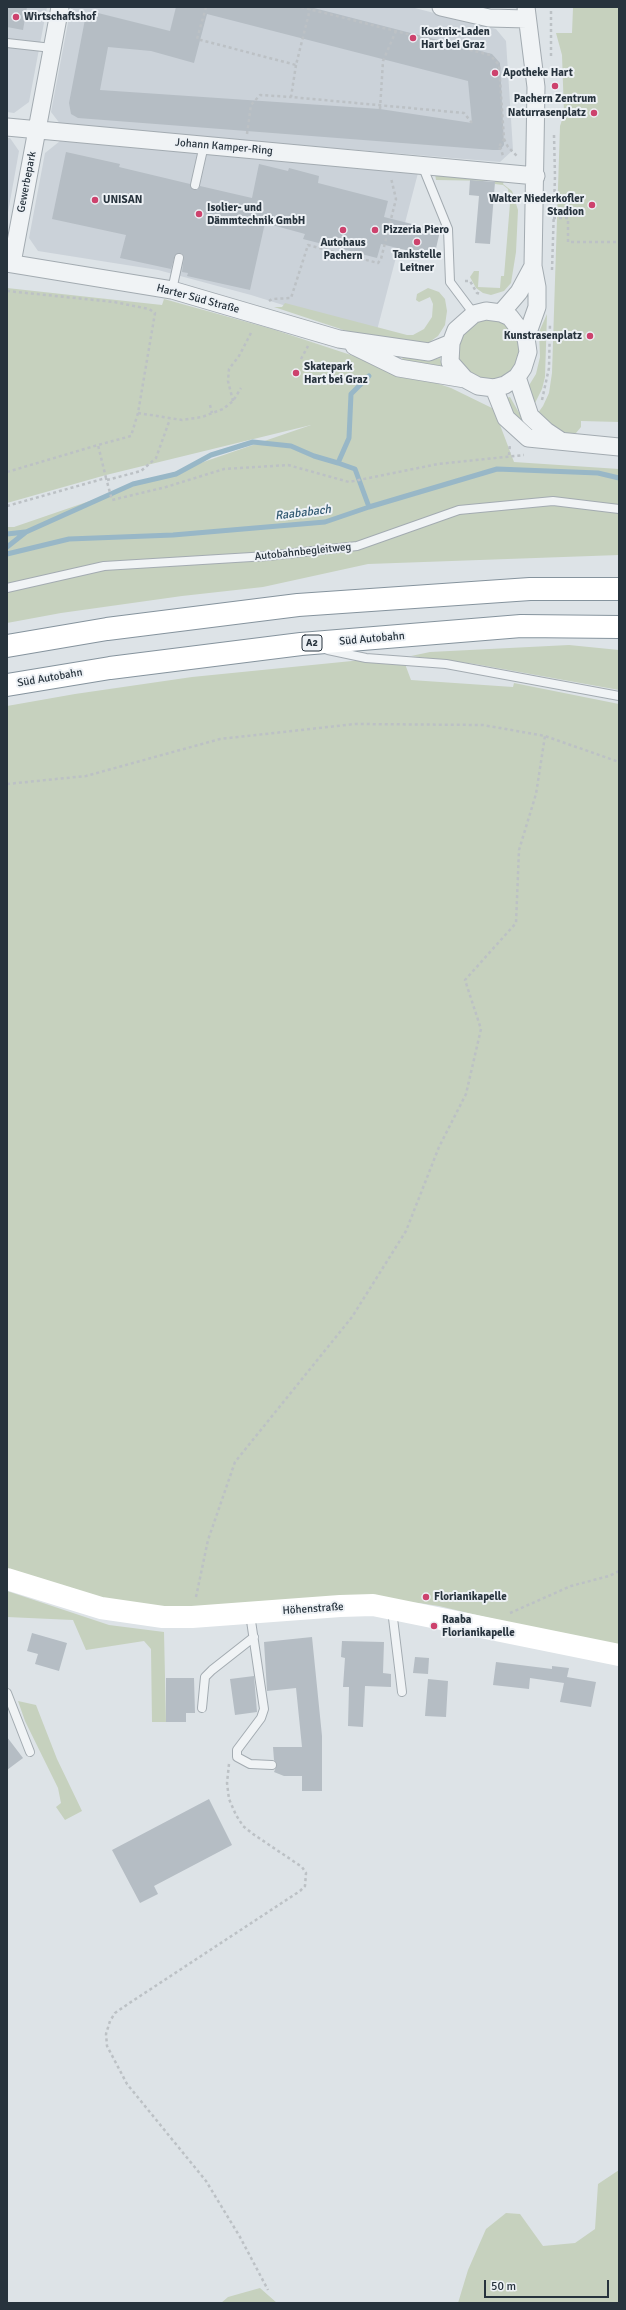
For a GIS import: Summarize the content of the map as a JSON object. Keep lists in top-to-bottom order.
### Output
{
  "streets": {
    "main road": ["Süd Autobahn", "A2", "Höhenstraße"],
    "street": ["Johann Kamper-Ring", "Gewerbepark", "Harter Süd Straße"],
    "lane": ["Autobahnbegleitweg"]
  },
  "crossings": [
    ["Johann Kamper-Ring", "Gewerbepark"],
    ["Gewerbepark", "Harter Süd Straße"]
  ],
  "water": ["Raababach"],
  "places": [
    "Wirtschaftshof",
    "Kostnix-Laden Hart bei Graz",
    "Apotheke Hart",
    "Pachern Zentrum",
    "Naturrasenplatz",
    "UNISAN",
    "Walter Niederkofler Stadion",
    "Isolier- und Dämmtechnik GmbH",
    "Autohaus Pachern",
    "Pizzeria Piero",
    "Tankstelle Leitner",
    "Kunstrasenplatz",
    "Skatepark Hart bei Graz",
    "Florianikapelle",
    "Raaba Florianikapelle"
  ],
  "scale_bar": "50 m"
}
